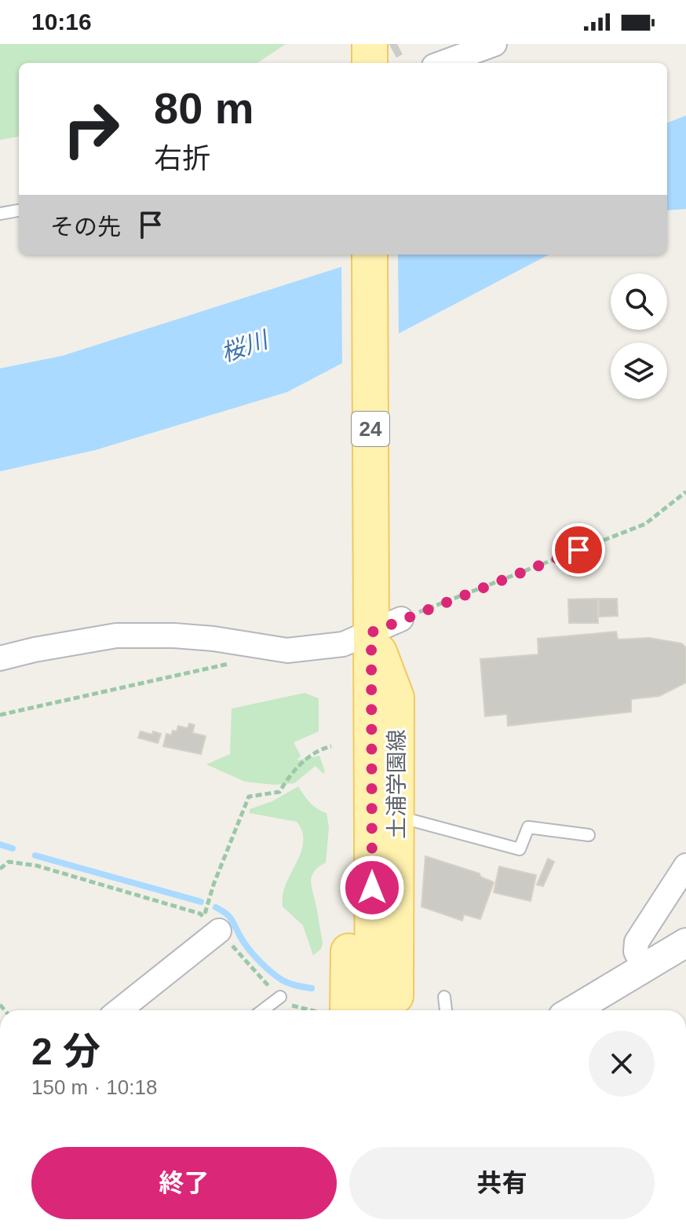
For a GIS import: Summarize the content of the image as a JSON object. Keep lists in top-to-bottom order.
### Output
{
  "streets": {
    "main road": ["24", "土浦学園線"]
  },
  "crossings": [
    ["24", "土浦学園線"]
  ],
  "water": ["桜川"],
  "page": {
    "status": "10:16",
    "turn": ["80 m", "右折"],
    "then": "その先",
    "heading": ["2 分", "150 m · 10:18"],
    "buttons": ["終了", "共有"]
  }
}
